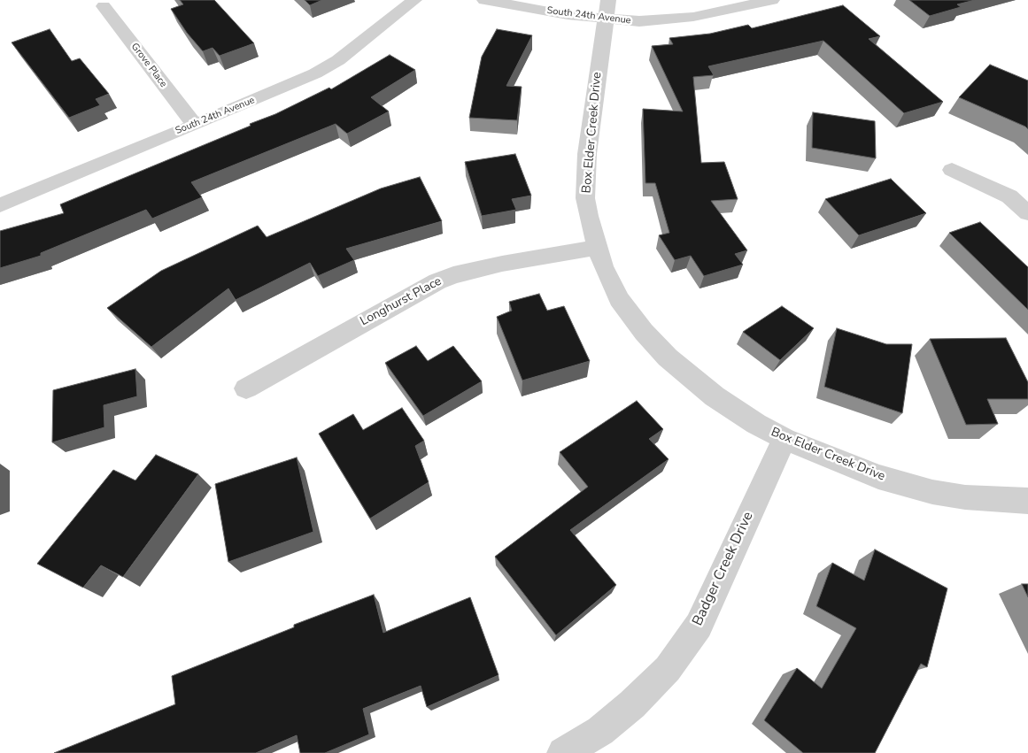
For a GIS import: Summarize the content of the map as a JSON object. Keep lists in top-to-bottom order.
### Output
{
  "streets": {
    "street": [
      "South 24th Avenue",
      "Grove Place",
      "Box Elder Creek Drive",
      "Longhurst Place",
      "Badger Creek Drive"
    ]
  },
  "crossings": [
    ["South 24th Avenue", "Grove Place"],
    ["South 24th Avenue", "Box Elder Creek Drive"],
    ["Box Elder Creek Drive", "Longhurst Place"],
    ["Box Elder Creek Drive", "Badger Creek Drive"]
  ]
}
